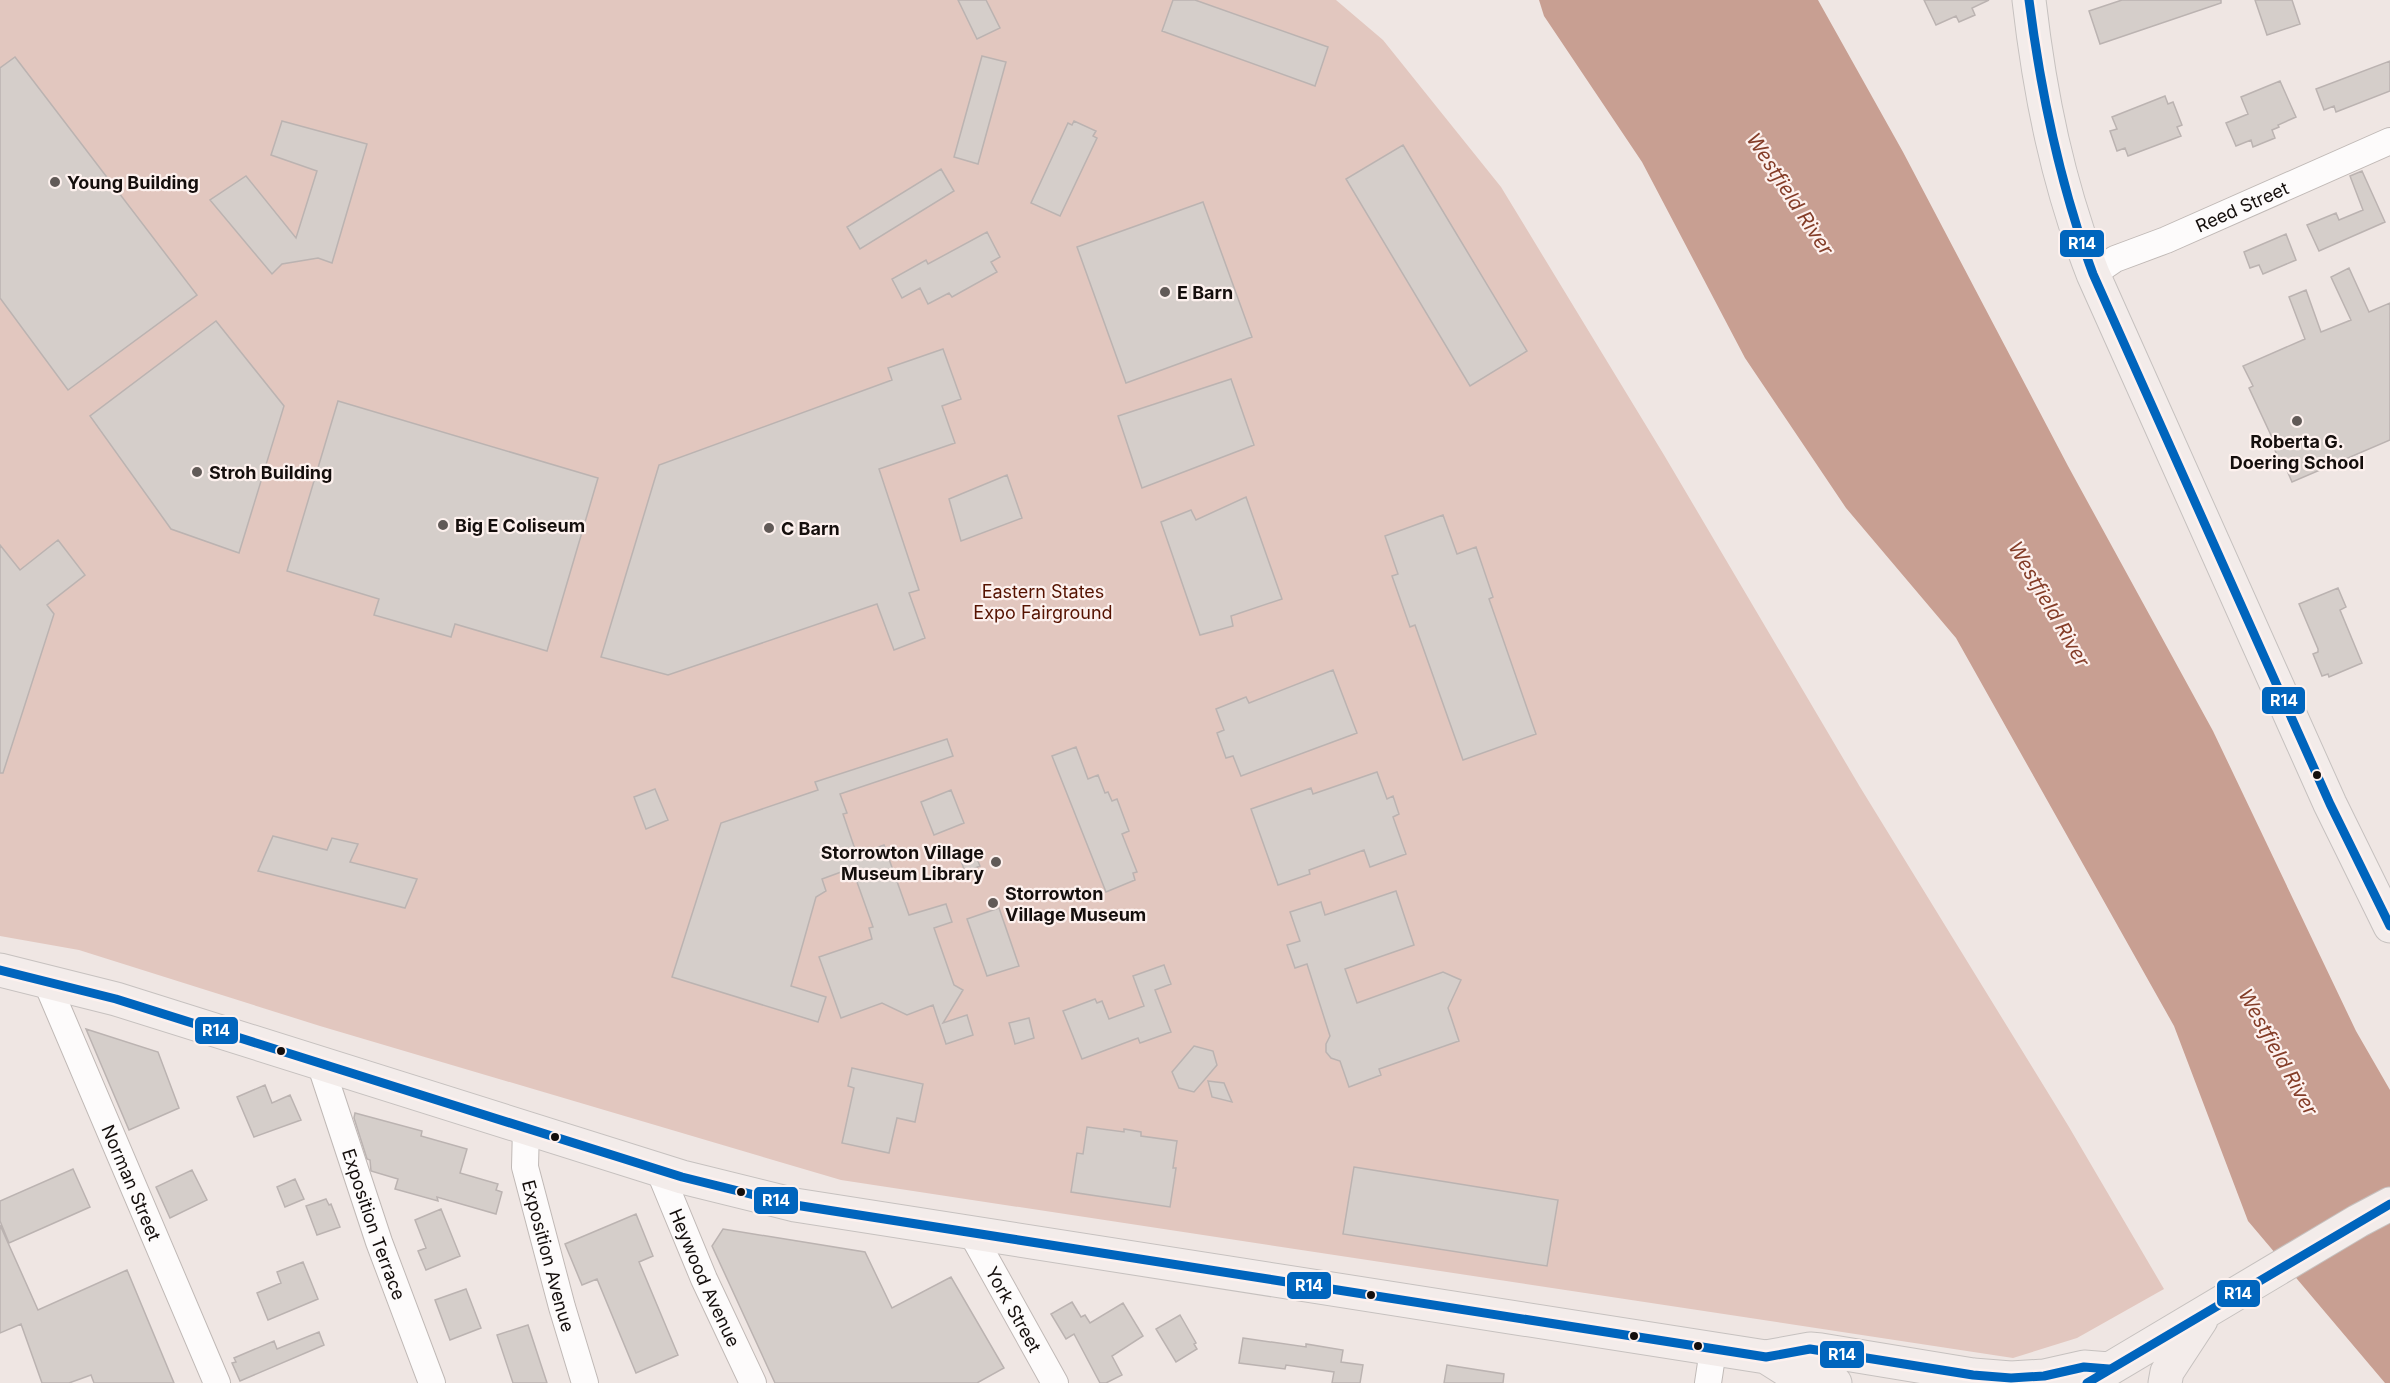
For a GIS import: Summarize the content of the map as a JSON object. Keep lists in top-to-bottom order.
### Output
{
  "streets": {
    "street": [
      "Reed Street",
      "Norman Street",
      "Exposition Terrace",
      "Exposition Avenue",
      "Heywood Avenue",
      "York Street"
    ]
  },
  "water": ["Westfield River"],
  "parks": ["Eastern States Expo Fairground"],
  "places": [
    "Young Building",
    "E Barn",
    "Roberta G. Doering School",
    "Stroh Building",
    "Big E Coliseum",
    "C Barn",
    "Storrowton Village Museum Library",
    "Storrowton Village Museum"
  ],
  "lines": ["transit line R14"]
}
